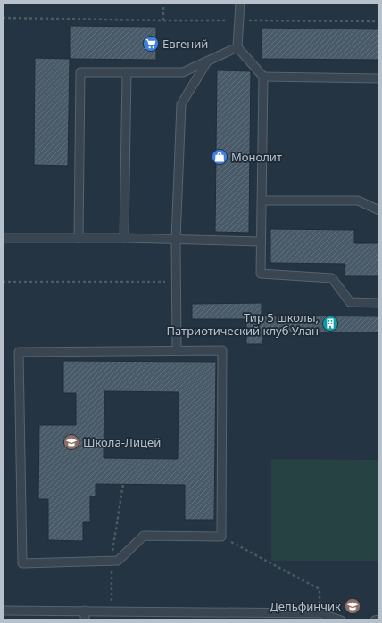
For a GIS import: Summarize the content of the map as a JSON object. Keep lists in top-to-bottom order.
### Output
{
  "places": {
    "supermarket": ["Евгений"],
    "shop": ["Монолит"],
    "building": ["Тир 5 школы, Патриотический клуб Улан"],
    "school or university": ["Школа-Лицей", "Дельфинчик"]
  }
}
